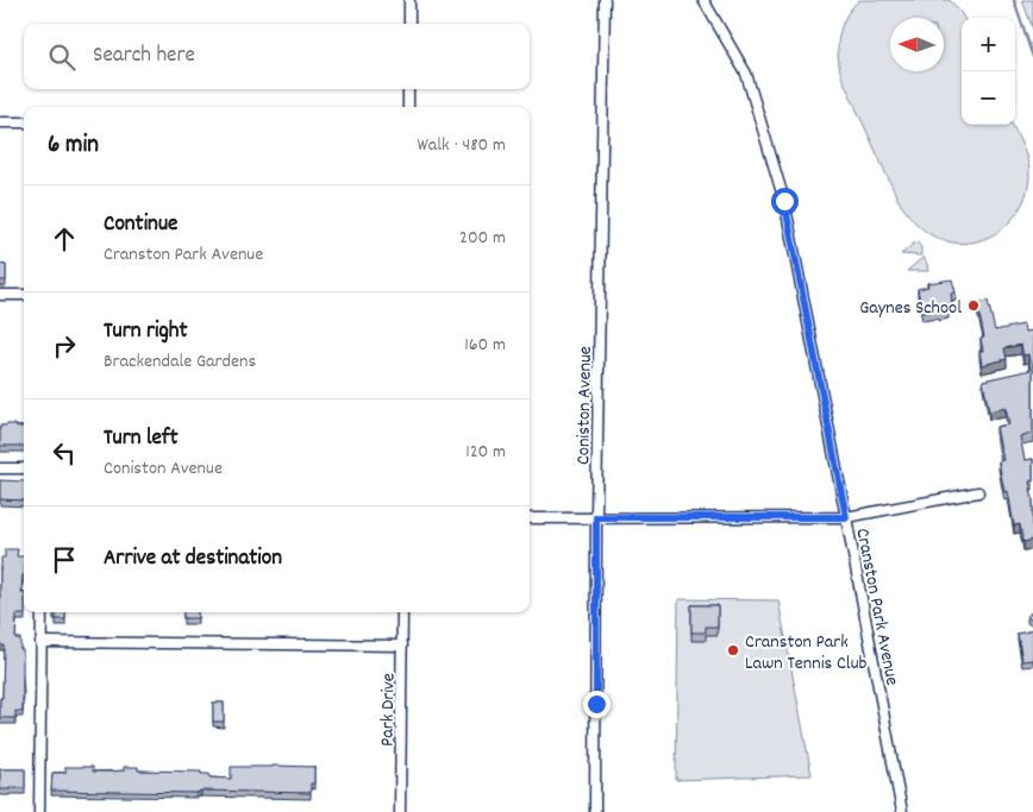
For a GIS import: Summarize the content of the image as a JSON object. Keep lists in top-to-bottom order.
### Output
{
  "streets": {
    "street": ["Coniston Avenue", "Cranston Park Avenue", "Park Drive"]
  },
  "places": ["Gaynes School", "Cranston Park Lawn Tennis Club"],
  "north": "left",
  "page": {
    "map_buttons": ["+", "−"],
    "search": "Search here",
    "heading": ["6 min", "Walk · 480 m"],
    "list": [
      ["Continue", "Cranston Park Avenue", "200 m"],
      ["Turn right", "Brackendale Gardens", "160 m"],
      ["Turn left", "Coniston Avenue", "120 m"],
      "Arrive at destination"
    ]
  }
}
